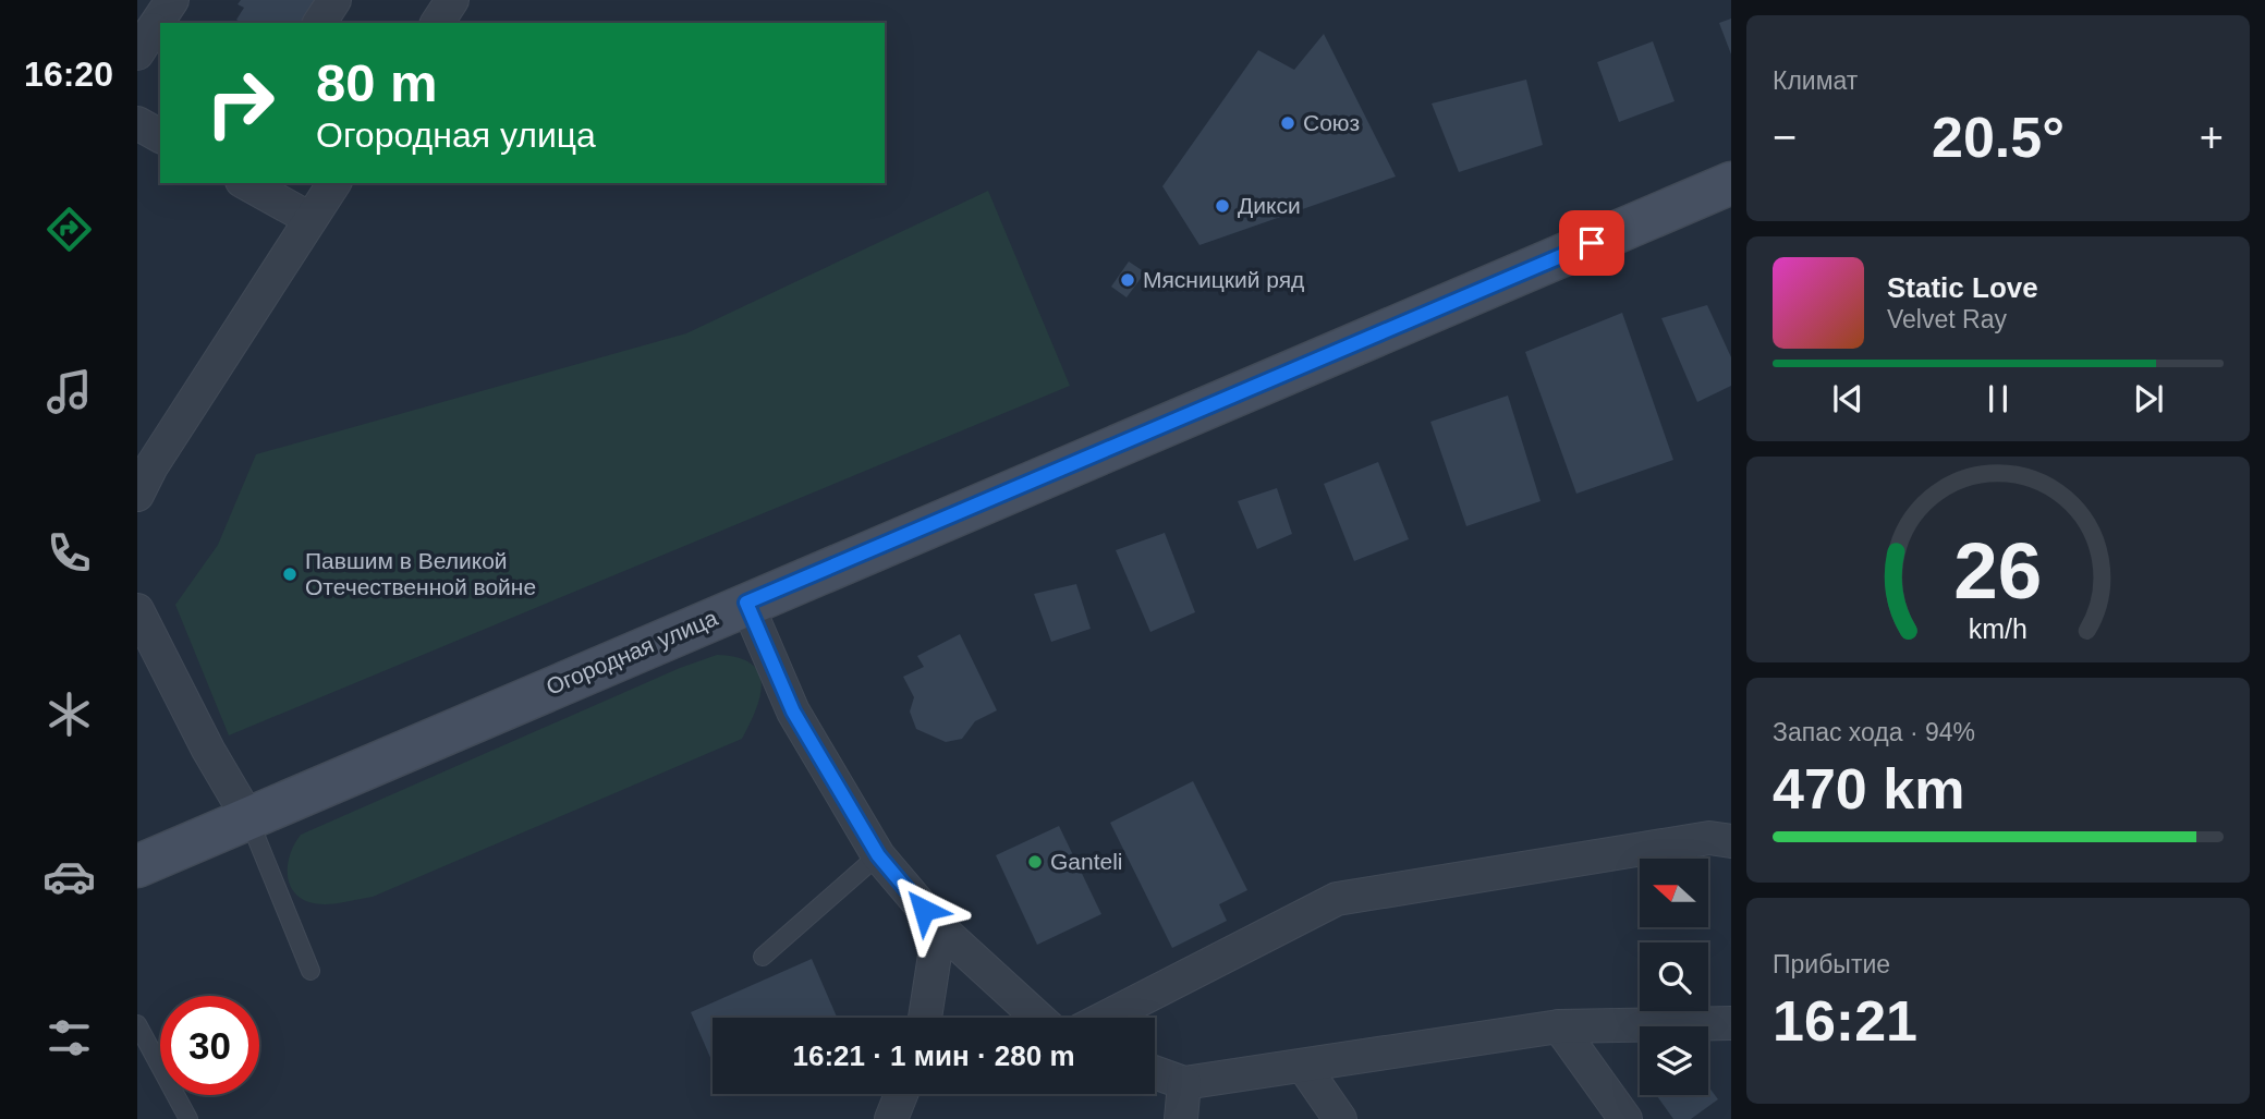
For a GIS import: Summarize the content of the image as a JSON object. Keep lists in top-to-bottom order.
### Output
{
  "streets": {
    "main road": ["Огородная улица"]
  },
  "places": [
    "Союз",
    "Дикси",
    "Мясницкий ряд",
    "Павшим в Великой Отечественной войне",
    "Ganteli"
  ],
  "north": "left",
  "page": {
    "tabs": "16:20",
    "tile": [
      "Климат",
      ["Запас хода · 94%", "470 km"],
      ["Прибытие", "16:21"]
    ],
    "turn": ["80 m", "Огородная улица"],
    "heat": ["−", "20.5°", "+"],
    "song": ["Static Love", "Velvet Ray"],
    "limit": "30",
    "trip": "16:21 · 1 мин · 280 m",
    "gauge": ["26", "km/h"]
  }
}
